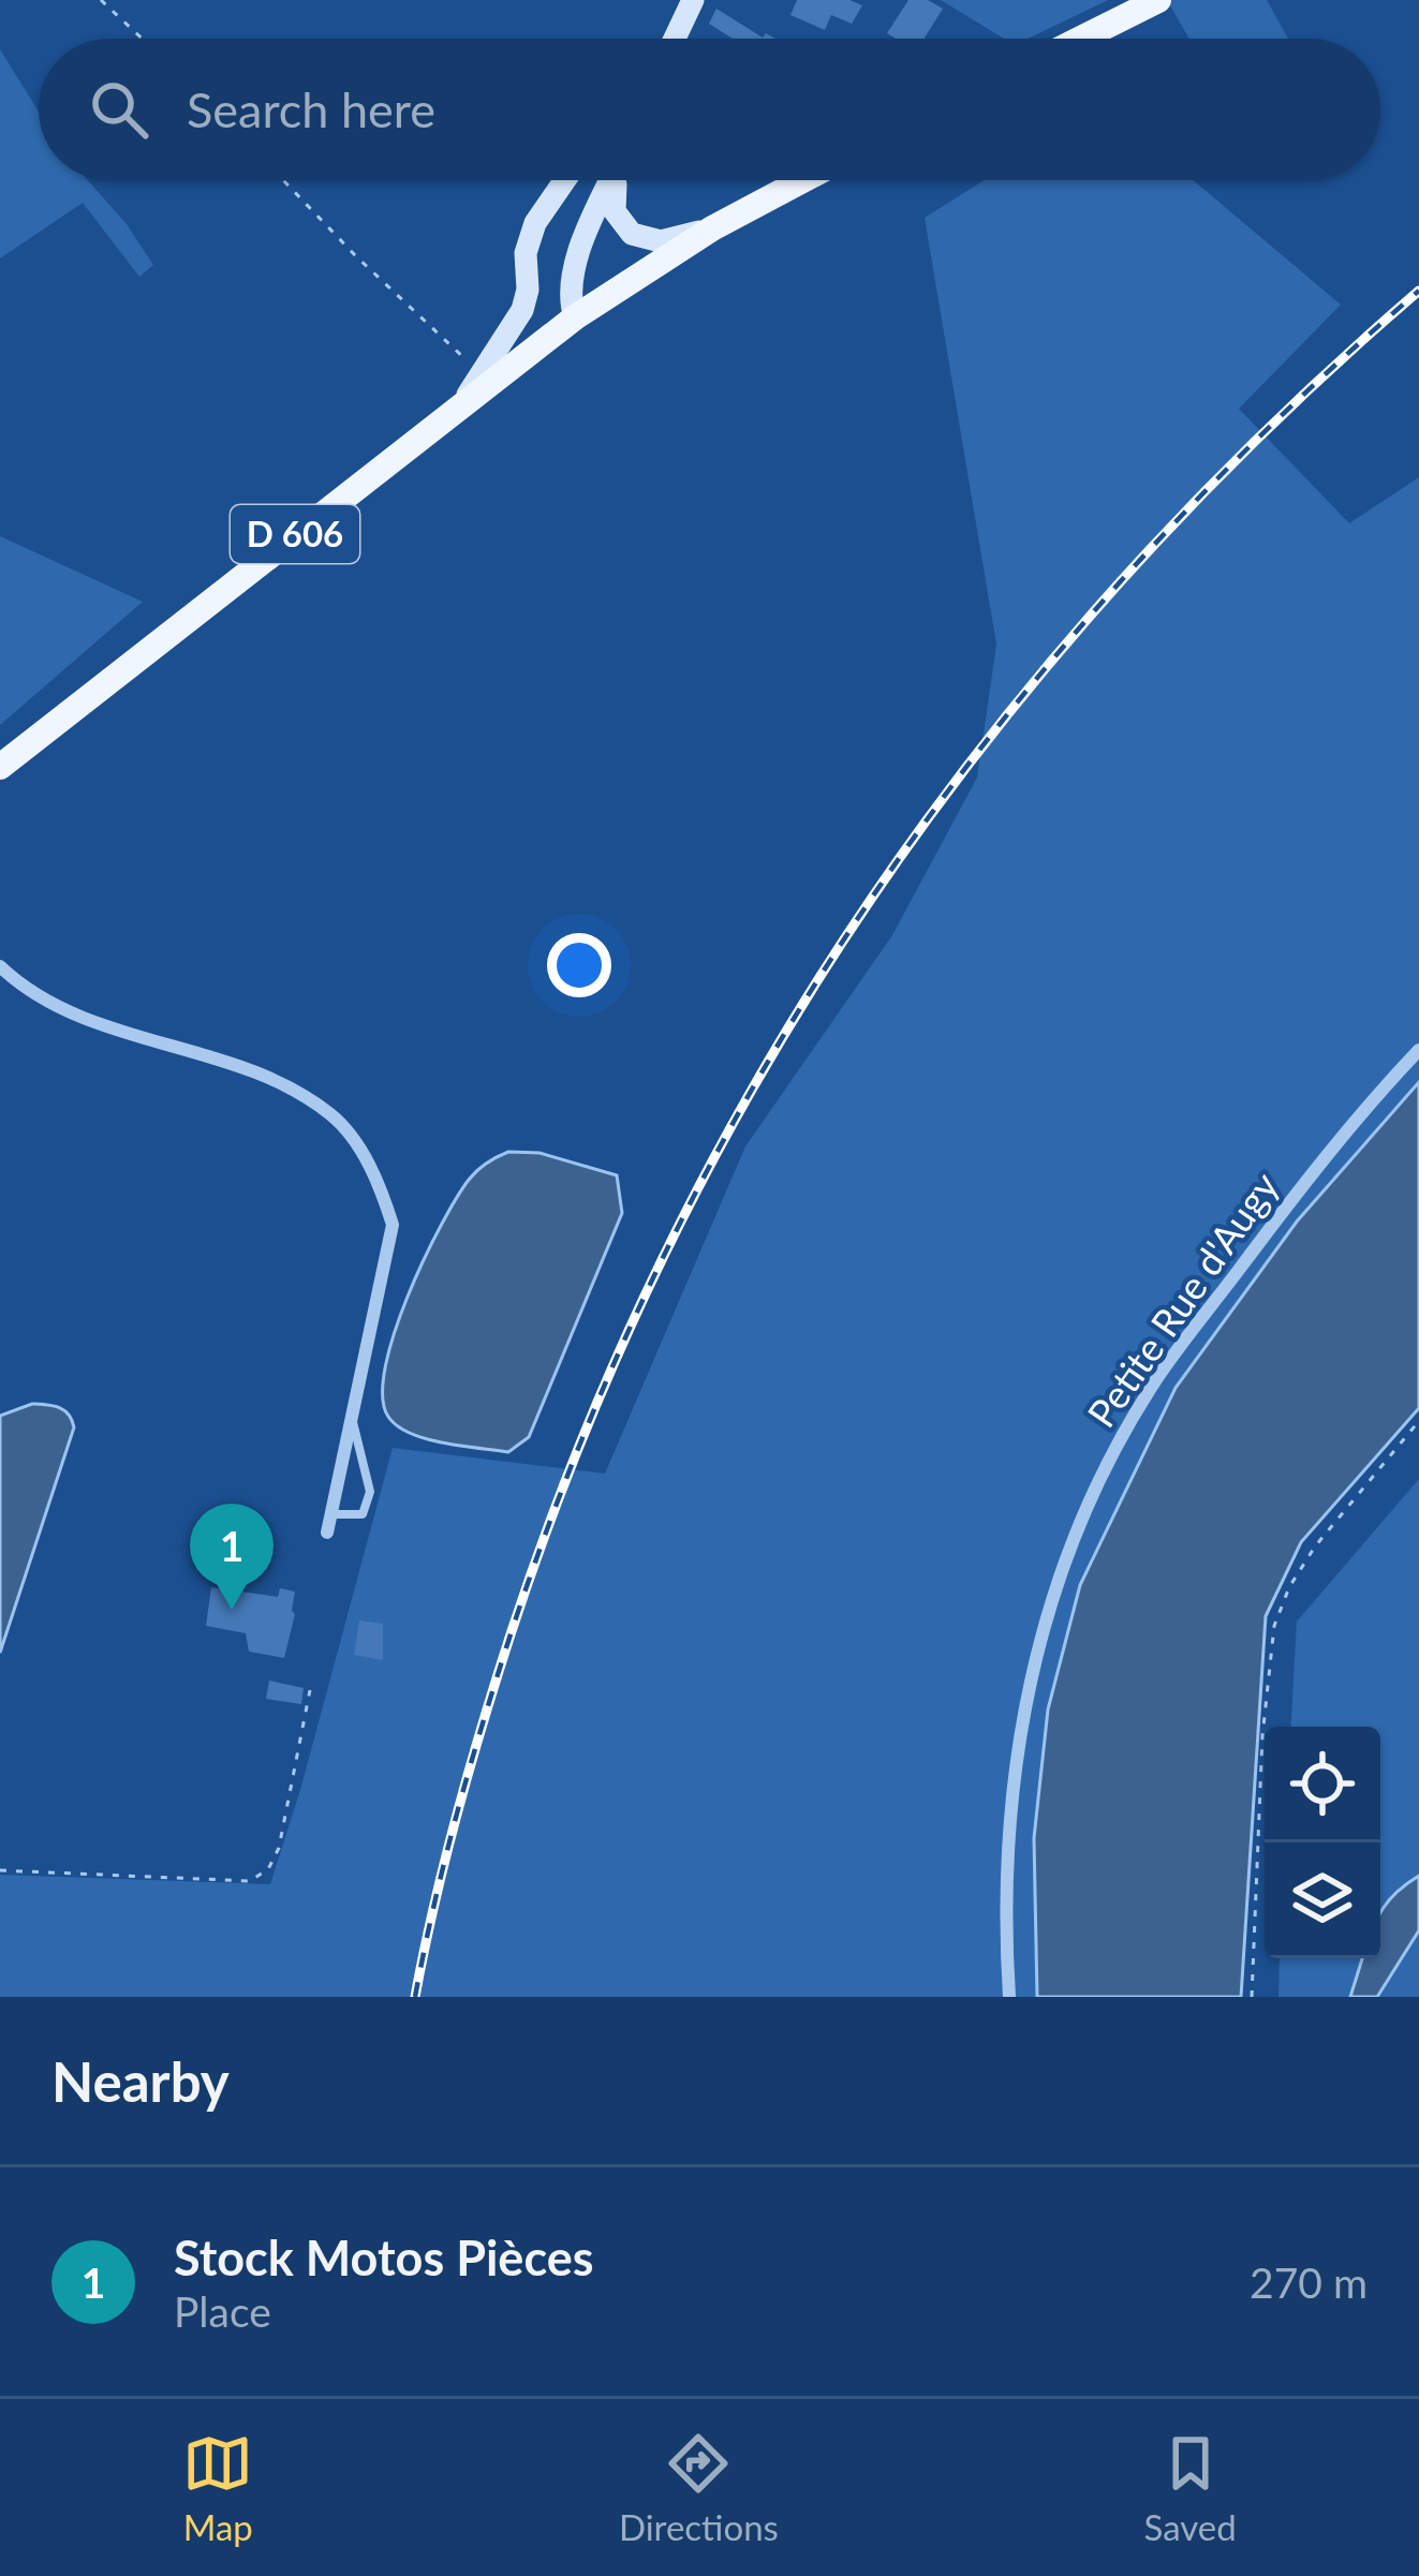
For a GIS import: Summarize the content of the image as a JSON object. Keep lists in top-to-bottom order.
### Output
{
  "streets": {
    "main road": ["D 606"],
    "street": ["Petite Rue d'Augy"]
  },
  "page": {
    "search": "Search here",
    "pins": "1",
    "heading": "Nearby",
    "list": [
      {
        "mark": "1",
        "name": "Stock Motos Pièces",
        "note": "Place",
        "value": "270 m"
      }
    ],
    "nav": ["Map", "Directions", "Saved"]
  }
}
